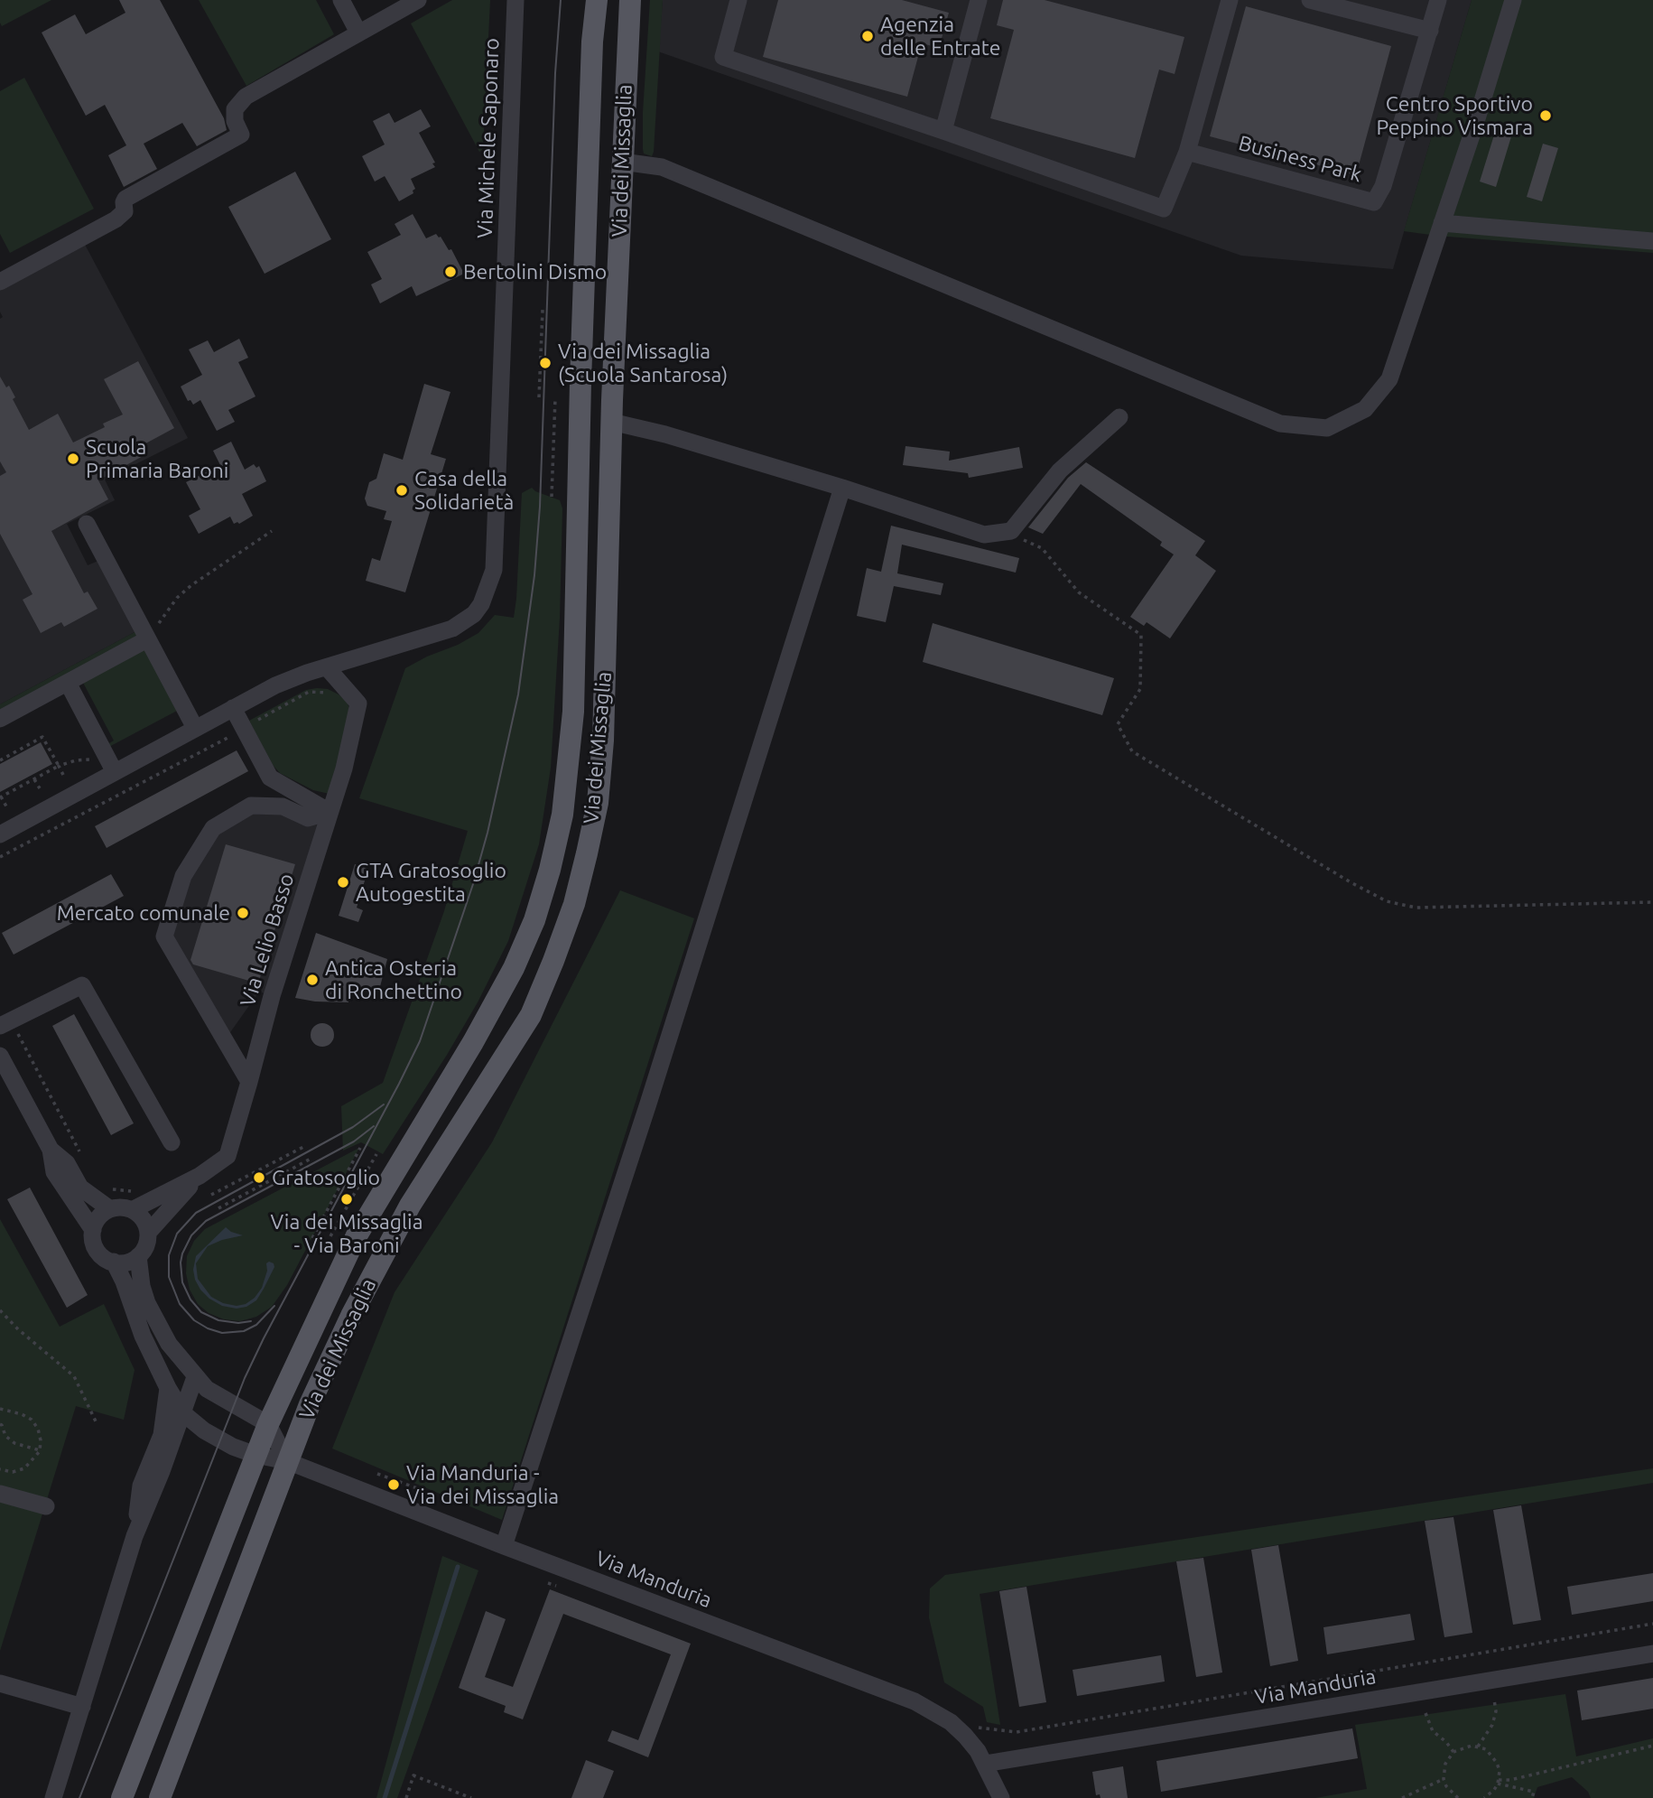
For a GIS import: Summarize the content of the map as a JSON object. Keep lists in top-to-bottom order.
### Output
{
  "streets": {
    "main road": ["Via dei Missaglia"],
    "street": [
      "Via Michele Saponaro",
      "Business Park",
      "Via Lelio Basso",
      "Via Manduria"
    ]
  },
  "crossings": [
    ["Via Michele Saponaro", "Via Lelio Basso"],
    ["Via dei Missaglia", "Via Manduria"]
  ],
  "places": [
    "Agenzia delle Entrate",
    "Centro Sportivo Peppino Vismara",
    "Bertolini Dismo",
    "Via dei Missaglia (Scuola Santarosa)",
    "Scuola Primaria Baroni",
    "Casa della Solidarietà",
    "GTA Gratosoglio Autogestita",
    "Mercato comunale",
    "Antica Osteria di Ronchettino",
    "Gratosoglio",
    "Via dei Missaglia - Via Baroni",
    "Via Manduria - Via dei Missaglia"
  ]
}
